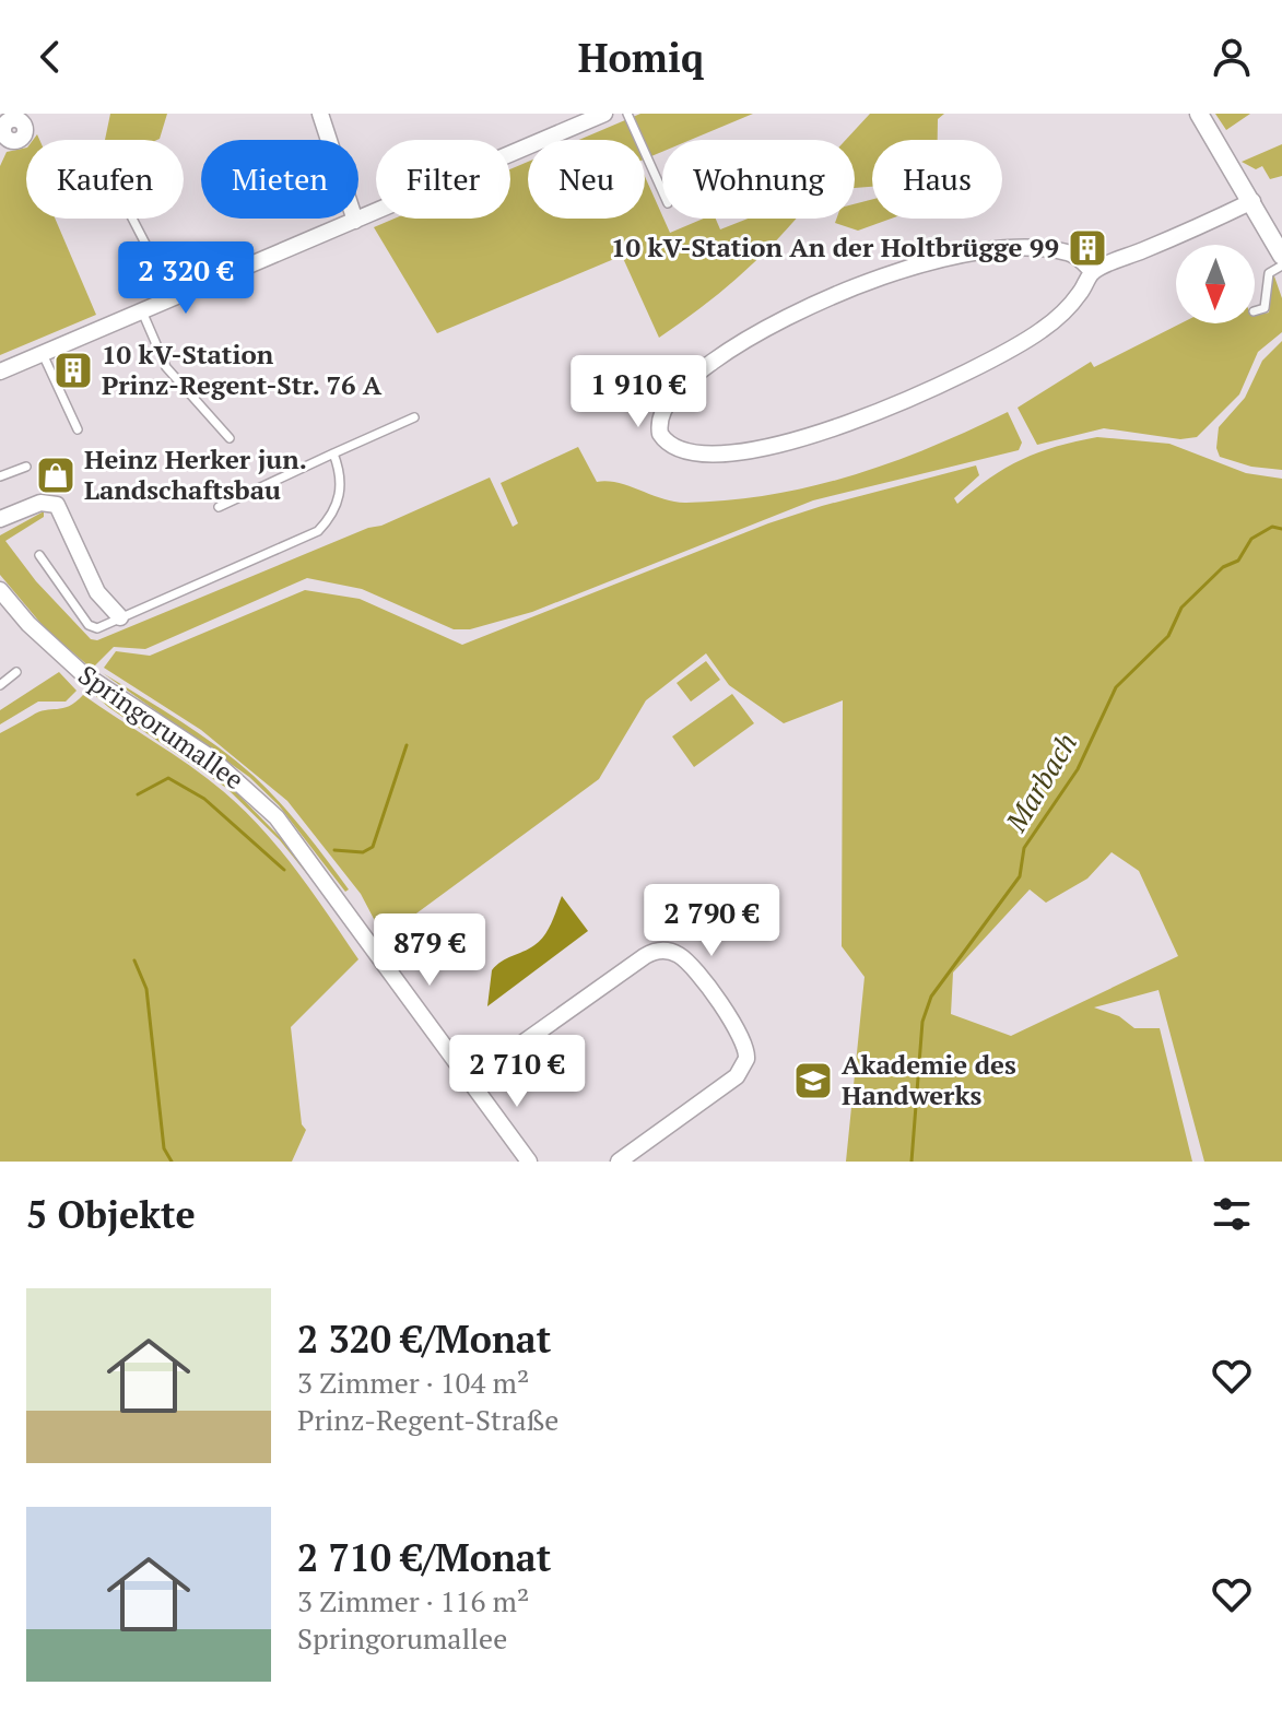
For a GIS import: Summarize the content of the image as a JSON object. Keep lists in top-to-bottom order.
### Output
{
  "streets": {
    "street": ["Springorumallee"]
  },
  "water": ["Marbach"],
  "places": {
    "building": ["10 kV-Station An der Holtbrügge 99", "10 kV-Station Prinz-Regent-Str. 76 A"],
    "shop": ["Heinz Herker jun. Landschaftsbau"],
    "school or university": ["Akademie des Handwerks"]
  },
  "north": "bottom",
  "page": {
    "header": "Homiq",
    "chip": [
      "Kaufen",
      "Mieten",
      "Filter",
      "Neu",
      "Wohnung",
      "Haus"
    ],
    "price": [
      "2 320 €",
      "1 910 €",
      "2 790 €",
      "879 €",
      "2 710 €"
    ],
    "heading": "5 Objekte",
    "list": [
      {
        "name": "2 320 €/Monat",
        "note": "3 Zimmer · 104 m² · Prinz-Regent-Straße"
      },
      {
        "name": "2 710 €/Monat",
        "note": "3 Zimmer · 116 m² · Springorumallee"
      }
    ]
  }
}
